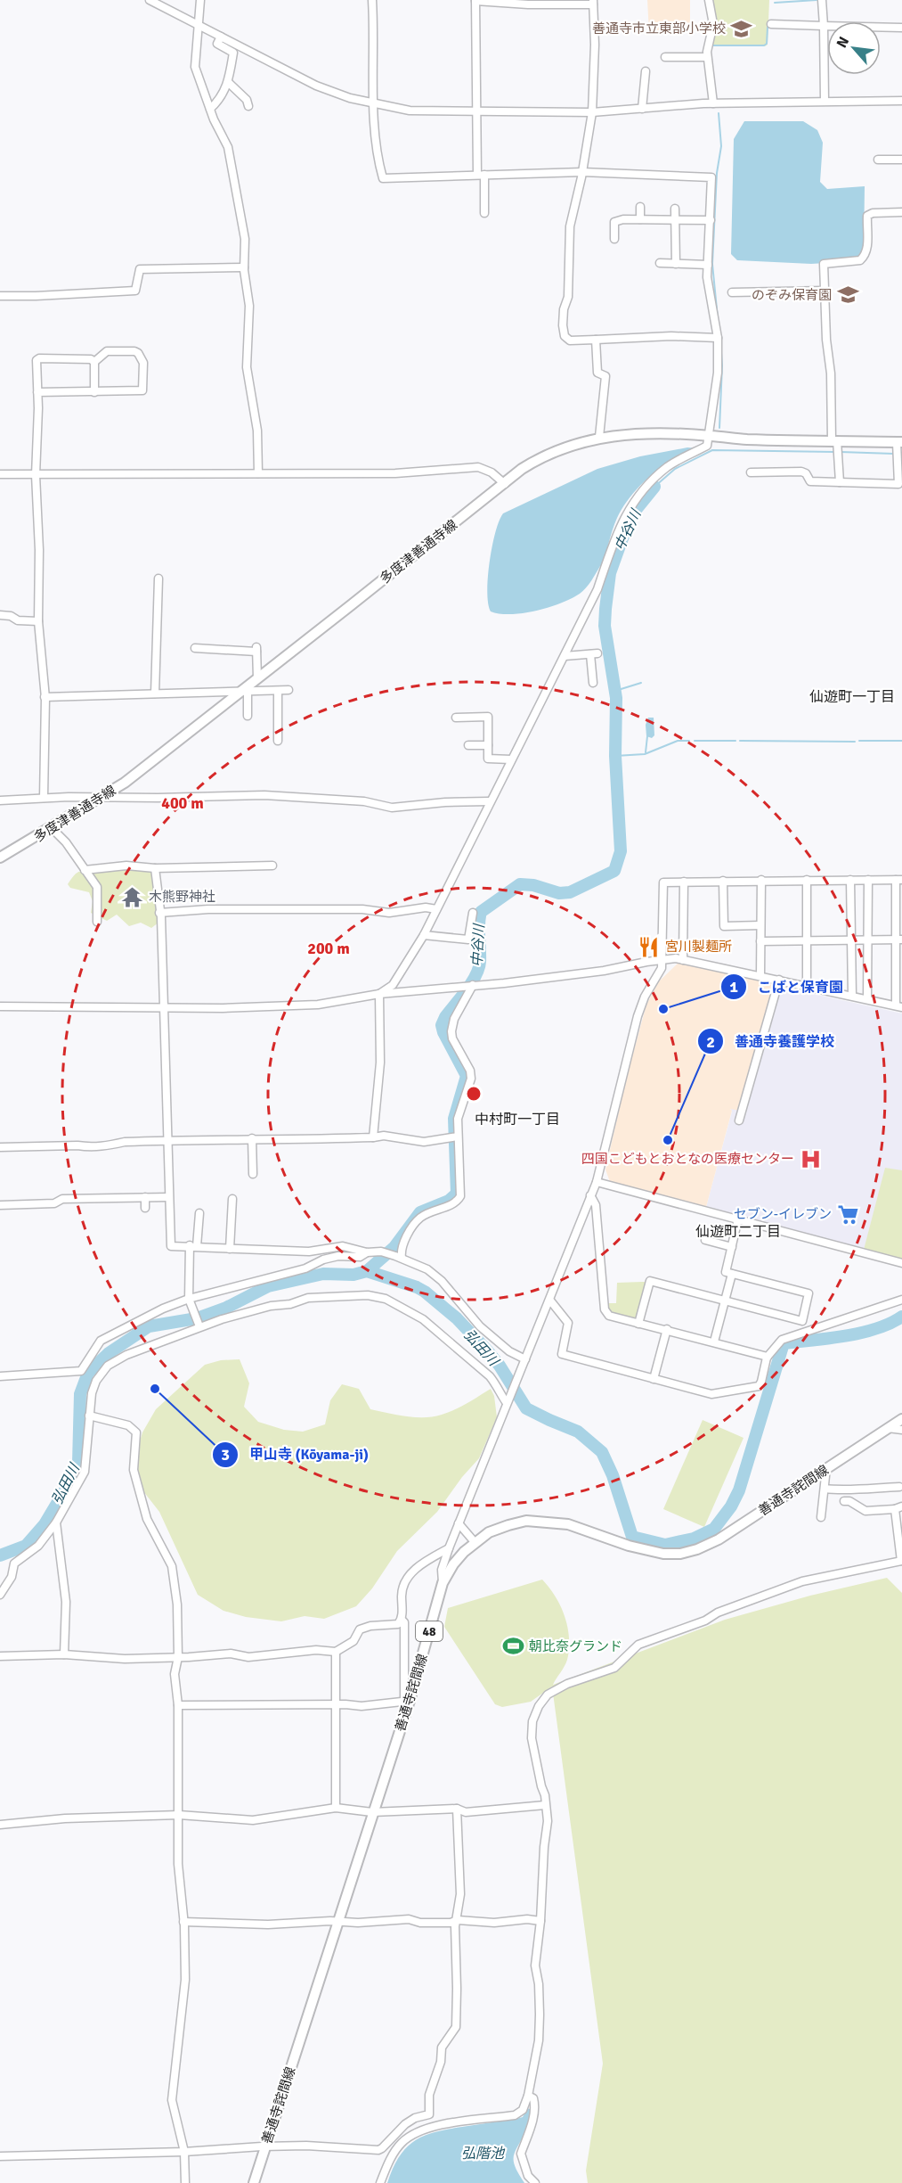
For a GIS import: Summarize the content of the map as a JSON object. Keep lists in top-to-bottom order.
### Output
{
  "streets": {
    "main road": ["多度津善通寺線", "善通寺詫間線", "48"]
  },
  "districts": ["仙遊町一丁目", "中村町一丁目", "仙遊町二丁目"],
  "water": ["中谷川", "弘田川", "弘階池"],
  "places": {
    "school or university": ["善通寺市立東部小学校", "のぞみ保育園"],
    "temple": ["木熊野神社"],
    "restaurant": ["宮川製麺所"],
    "other": ["こばと保育園", "善通寺養護学校", "甲山寺 (Kōyama-ji)"],
    "hospital": ["四国こどもとおとなの医療センター"],
    "supermarket": ["セブン-イレブン"],
    "sports": ["朝比奈グランド"]
  },
  "north": "top left",
  "rings": ["400 m", "200 m"]
}
